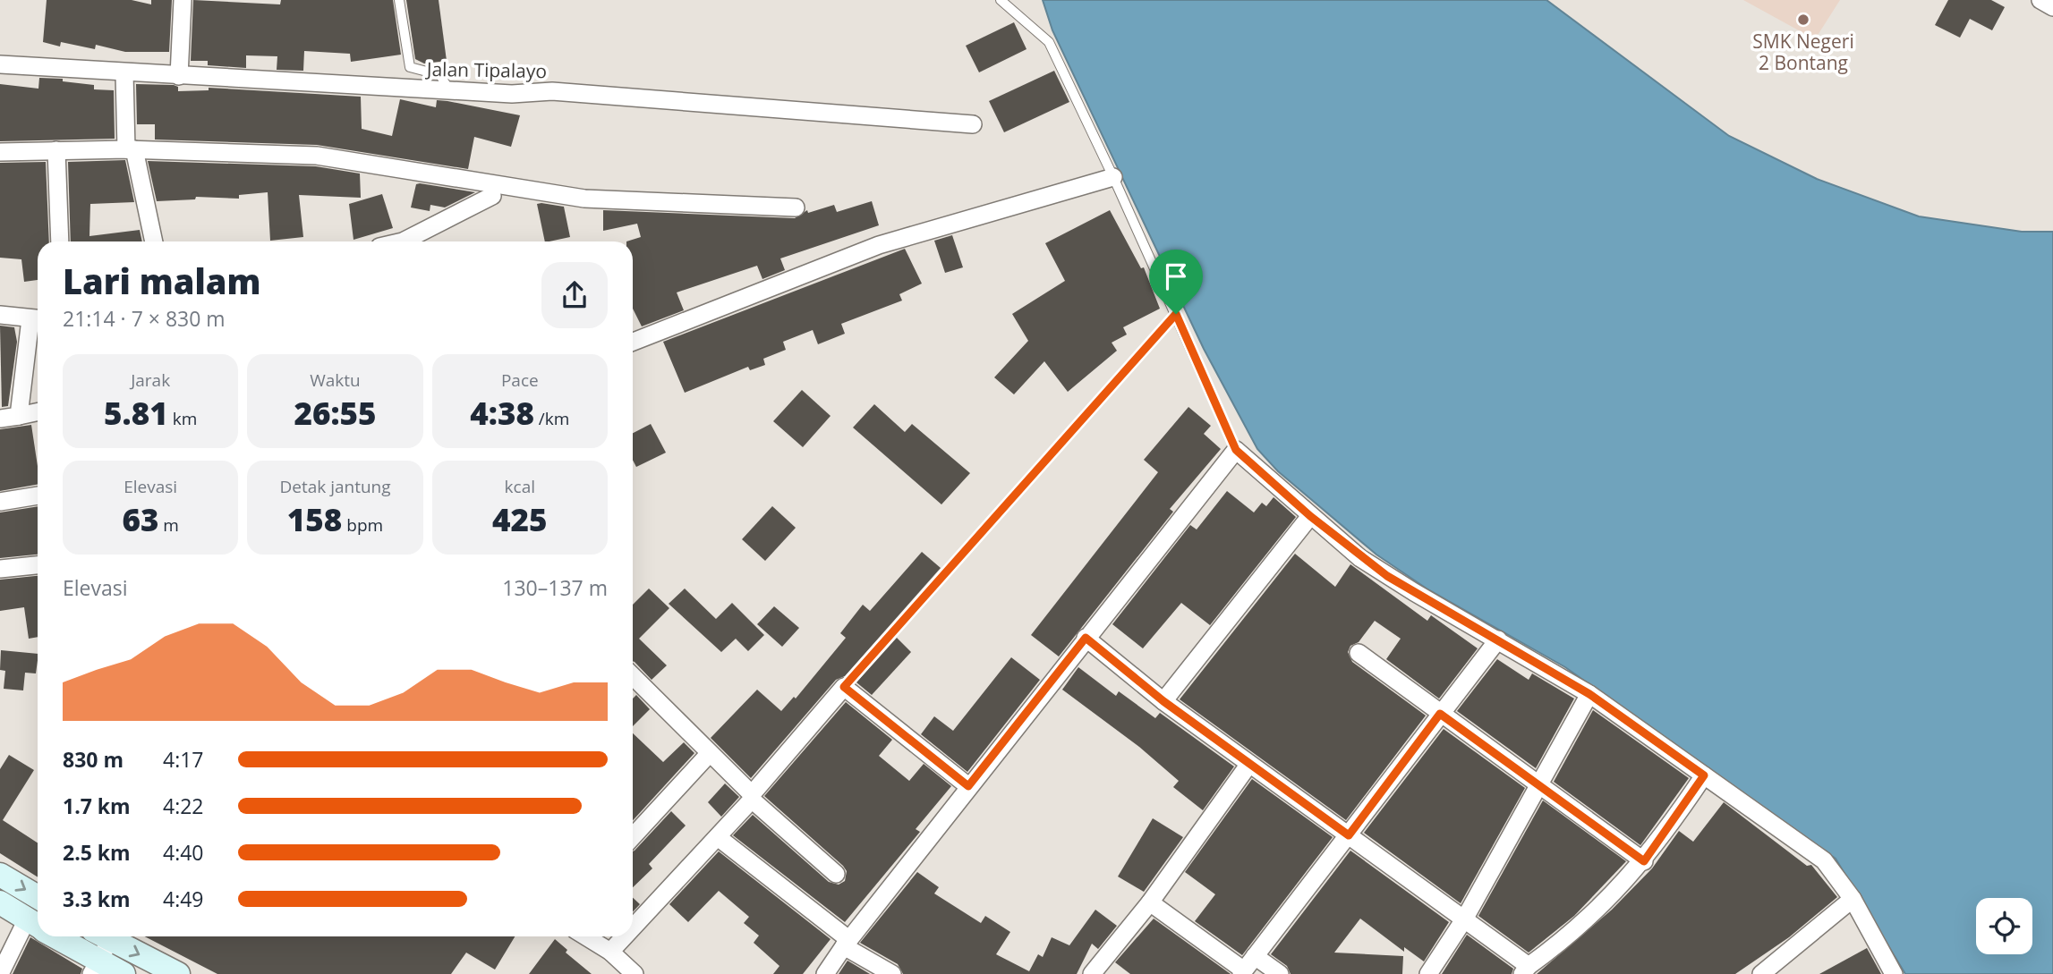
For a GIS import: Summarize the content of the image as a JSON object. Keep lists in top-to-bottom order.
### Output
{
  "streets": {
    "street": ["Jalan Tipalayo"]
  },
  "places": ["SMK Negeri 2 Bontang"],
  "page": {
    "heading": ["Lari malam", "21:14 · 7 × 830 m"],
    "stats": [
      ["Jarak", "5.81 km"],
      ["Waktu", "26:55"],
      ["Pace", "4:38 /km"],
      ["Elevasi", "63 m"],
      ["Detak jantung", "158 bpm"],
      ["kcal", "425"]
    ],
    "chart": ["Elevasi", "130–137 m"],
    "list": [
      {
        "name": "830 m",
        "note": "4:17"
      },
      {
        "name": "1.7 km",
        "note": "4:22"
      },
      {
        "name": "2.5 km",
        "note": "4:40"
      },
      {
        "name": "3.3 km",
        "note": "4:49"
      }
    ]
  }
}
